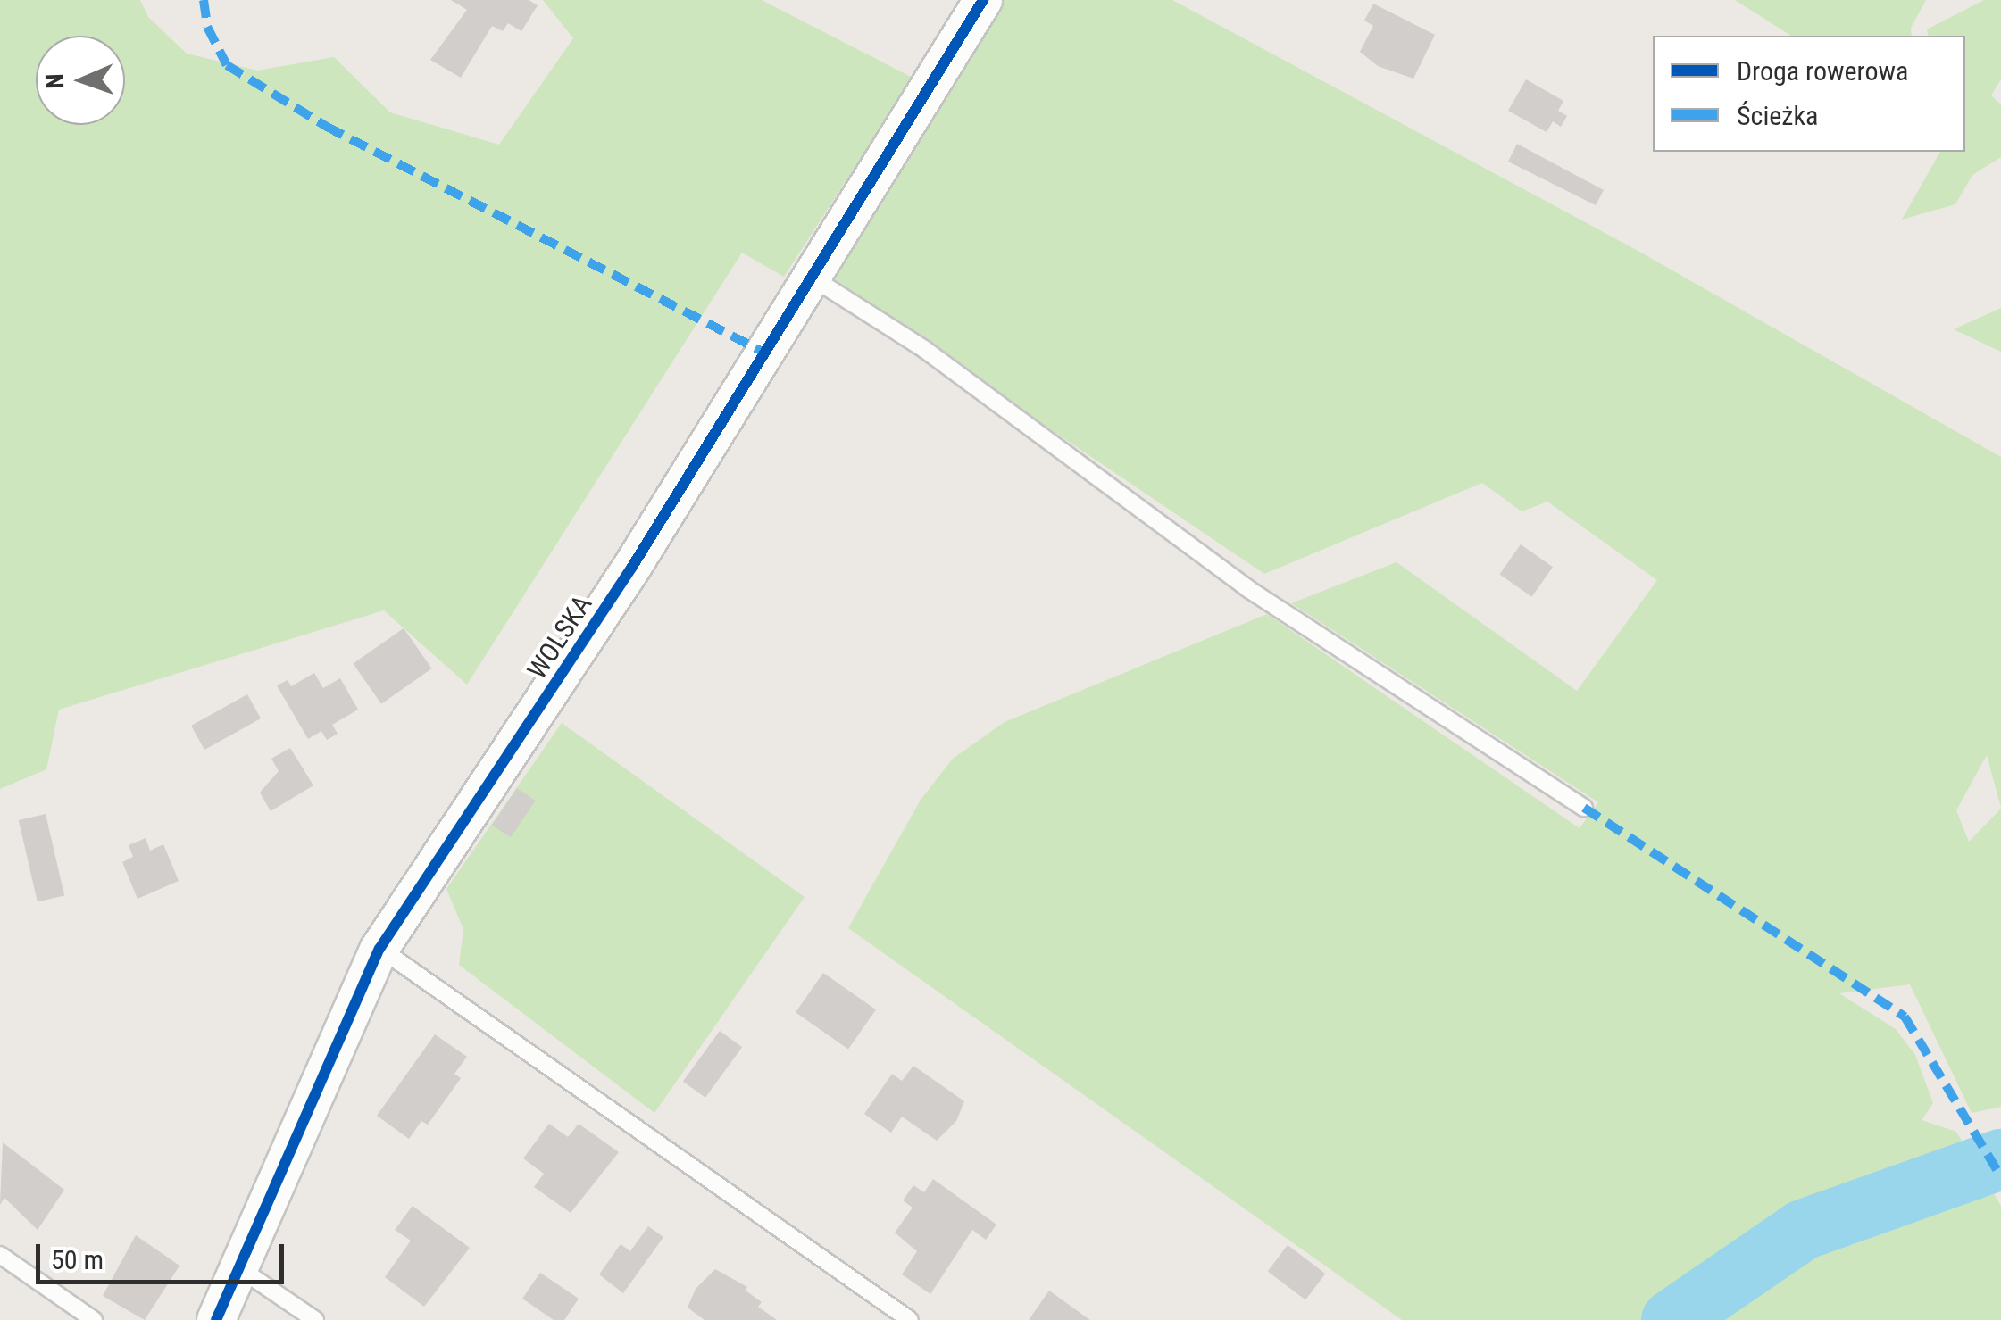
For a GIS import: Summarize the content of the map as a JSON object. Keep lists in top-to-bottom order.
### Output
{
  "streets": {
    "street": ["WOLSKA"]
  },
  "legend": ["Droga rowerowa", "Ścieżka"],
  "scale_bar": "50 m",
  "north": "left"
}
